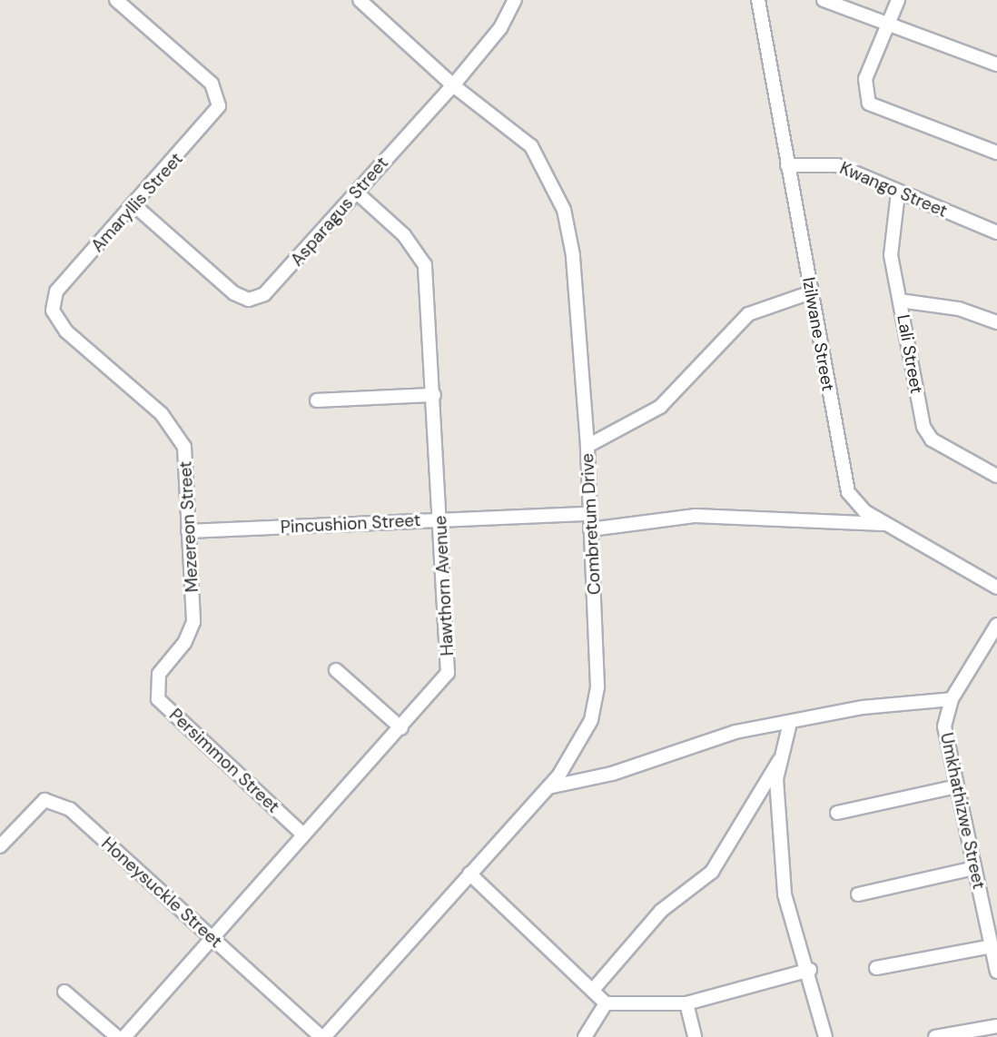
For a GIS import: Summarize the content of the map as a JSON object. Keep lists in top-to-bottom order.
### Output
{
  "streets": {
    "street": [
      "Kwango Street",
      "Amaryllis Street",
      "Asparagus Street",
      "Izilwane Street",
      "Lali Street",
      "Pincushion Street",
      "Combretum Drive",
      "Mezereon Street",
      "Hawthorn Avenue",
      "Persimmon Street",
      "Umkhathizwe Street",
      "Honeysuckle Street"
    ]
  },
  "crossings": [
    ["Kwango Street", "Izilwane Street"],
    ["Kwango Street", "Lali Street"],
    ["Amaryllis Street", "Asparagus Street"],
    ["Amaryllis Street", "Mezereon Street"],
    ["Asparagus Street", "Combretum Drive"],
    ["Asparagus Street", "Hawthorn Avenue"],
    ["Pincushion Street", "Combretum Drive"],
    ["Pincushion Street", "Mezereon Street"],
    ["Pincushion Street", "Hawthorn Avenue"],
    ["Combretum Drive", "Honeysuckle Street"],
    ["Mezereon Street", "Persimmon Street"],
    ["Hawthorn Avenue", "Persimmon Street"],
    ["Hawthorn Avenue", "Honeysuckle Street"]
  ]
}
